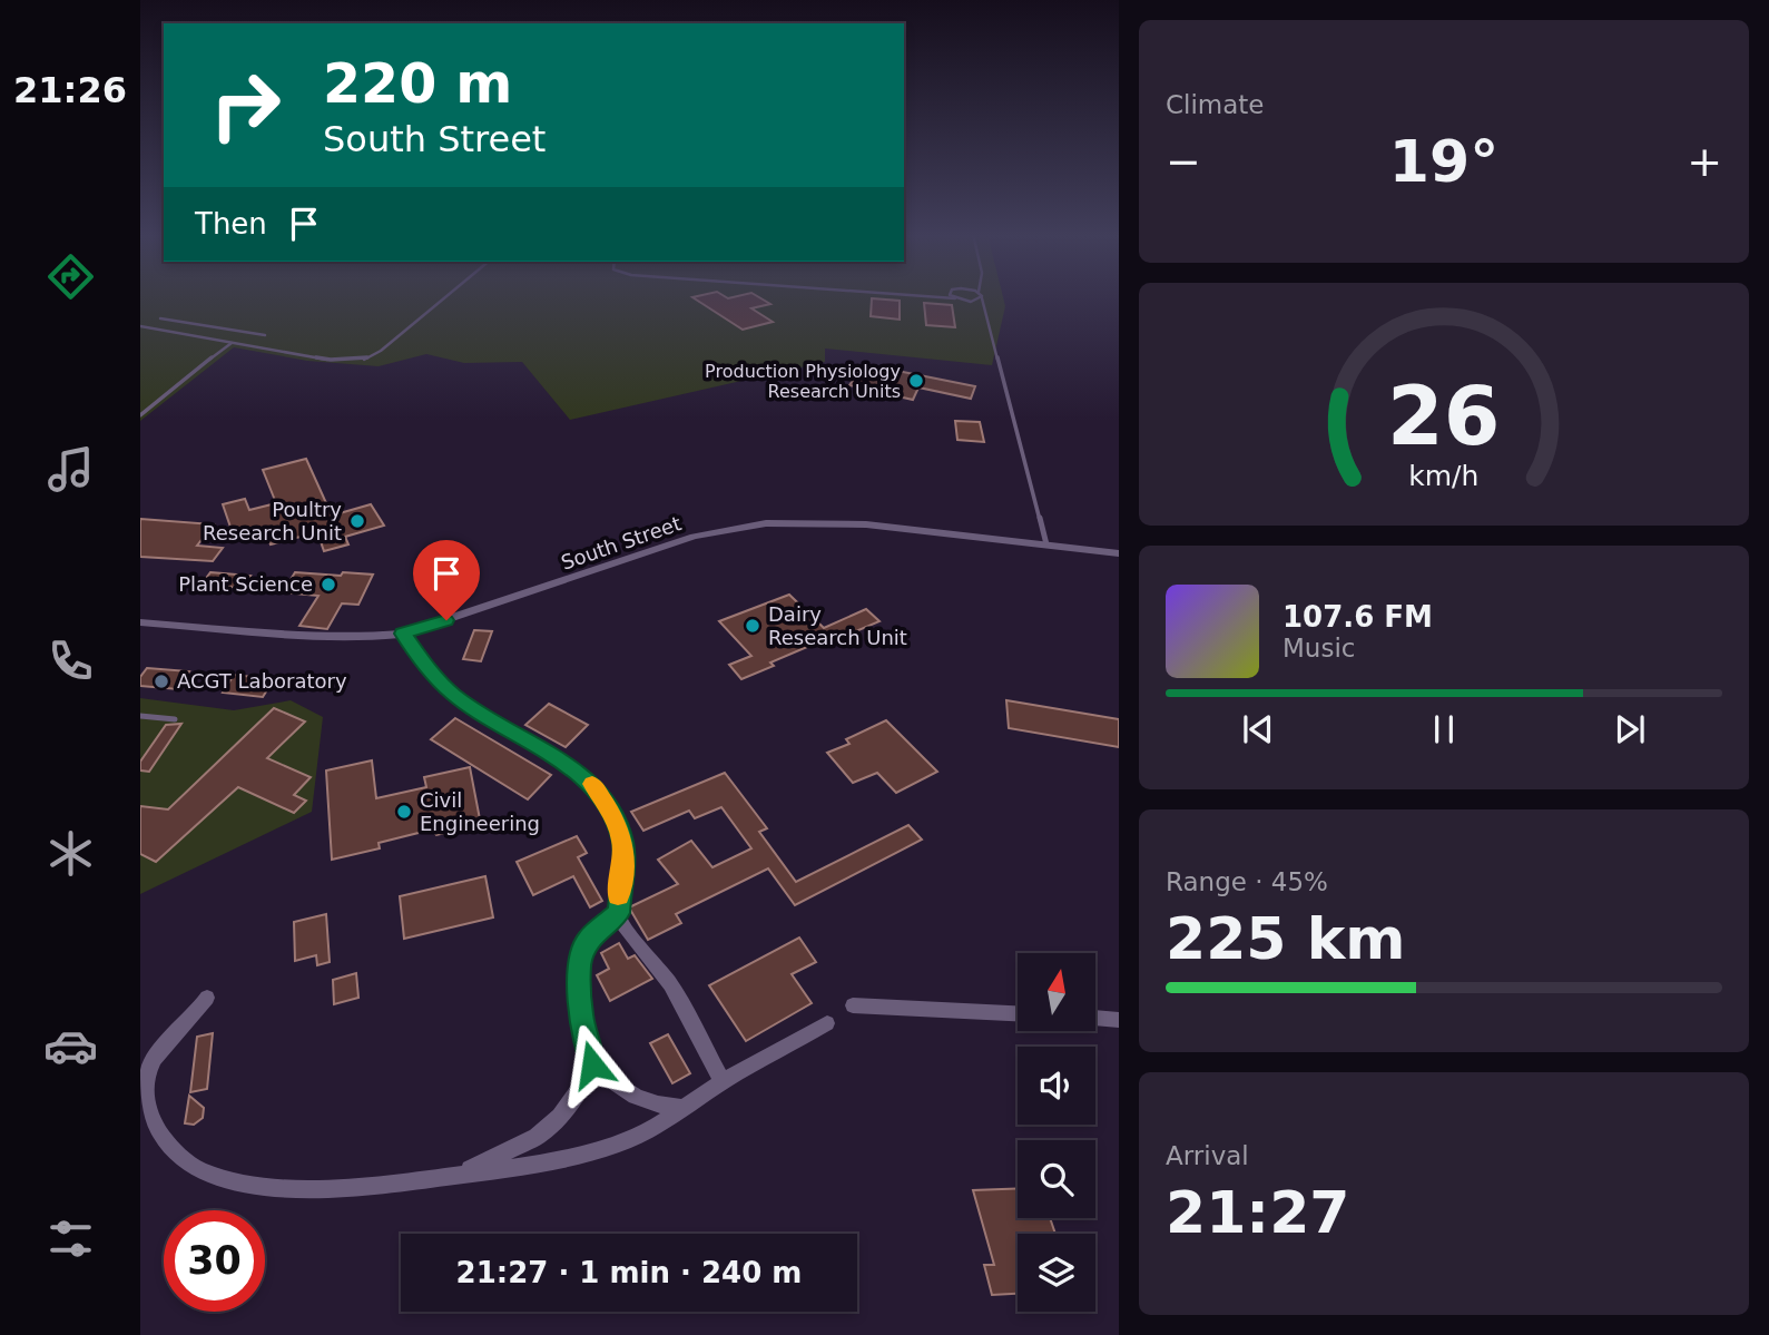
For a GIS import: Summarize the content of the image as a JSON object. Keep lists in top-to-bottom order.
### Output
{
  "streets": {
    "street": ["South Street"]
  },
  "places": [
    "Production Physiology Research Units",
    "Poultry Research Unit",
    "Plant Science",
    "Dairy Research Unit",
    "ACGT Laboratory",
    "Civil Engineering"
  ],
  "north": "top",
  "page": {
    "tabs": "21:26",
    "tile": [
      "Climate",
      ["Range · 45%", "225 km"],
      ["Arrival", "21:27"]
    ],
    "turn": ["220 m", "South Street"],
    "heat": ["−", "19°", "+"],
    "then": "Then",
    "song": ["107.6 FM", "Music"],
    "limit": "30",
    "trip": "21:27 · 1 min · 240 m",
    "gauge": ["26", "km/h"]
  }
}
